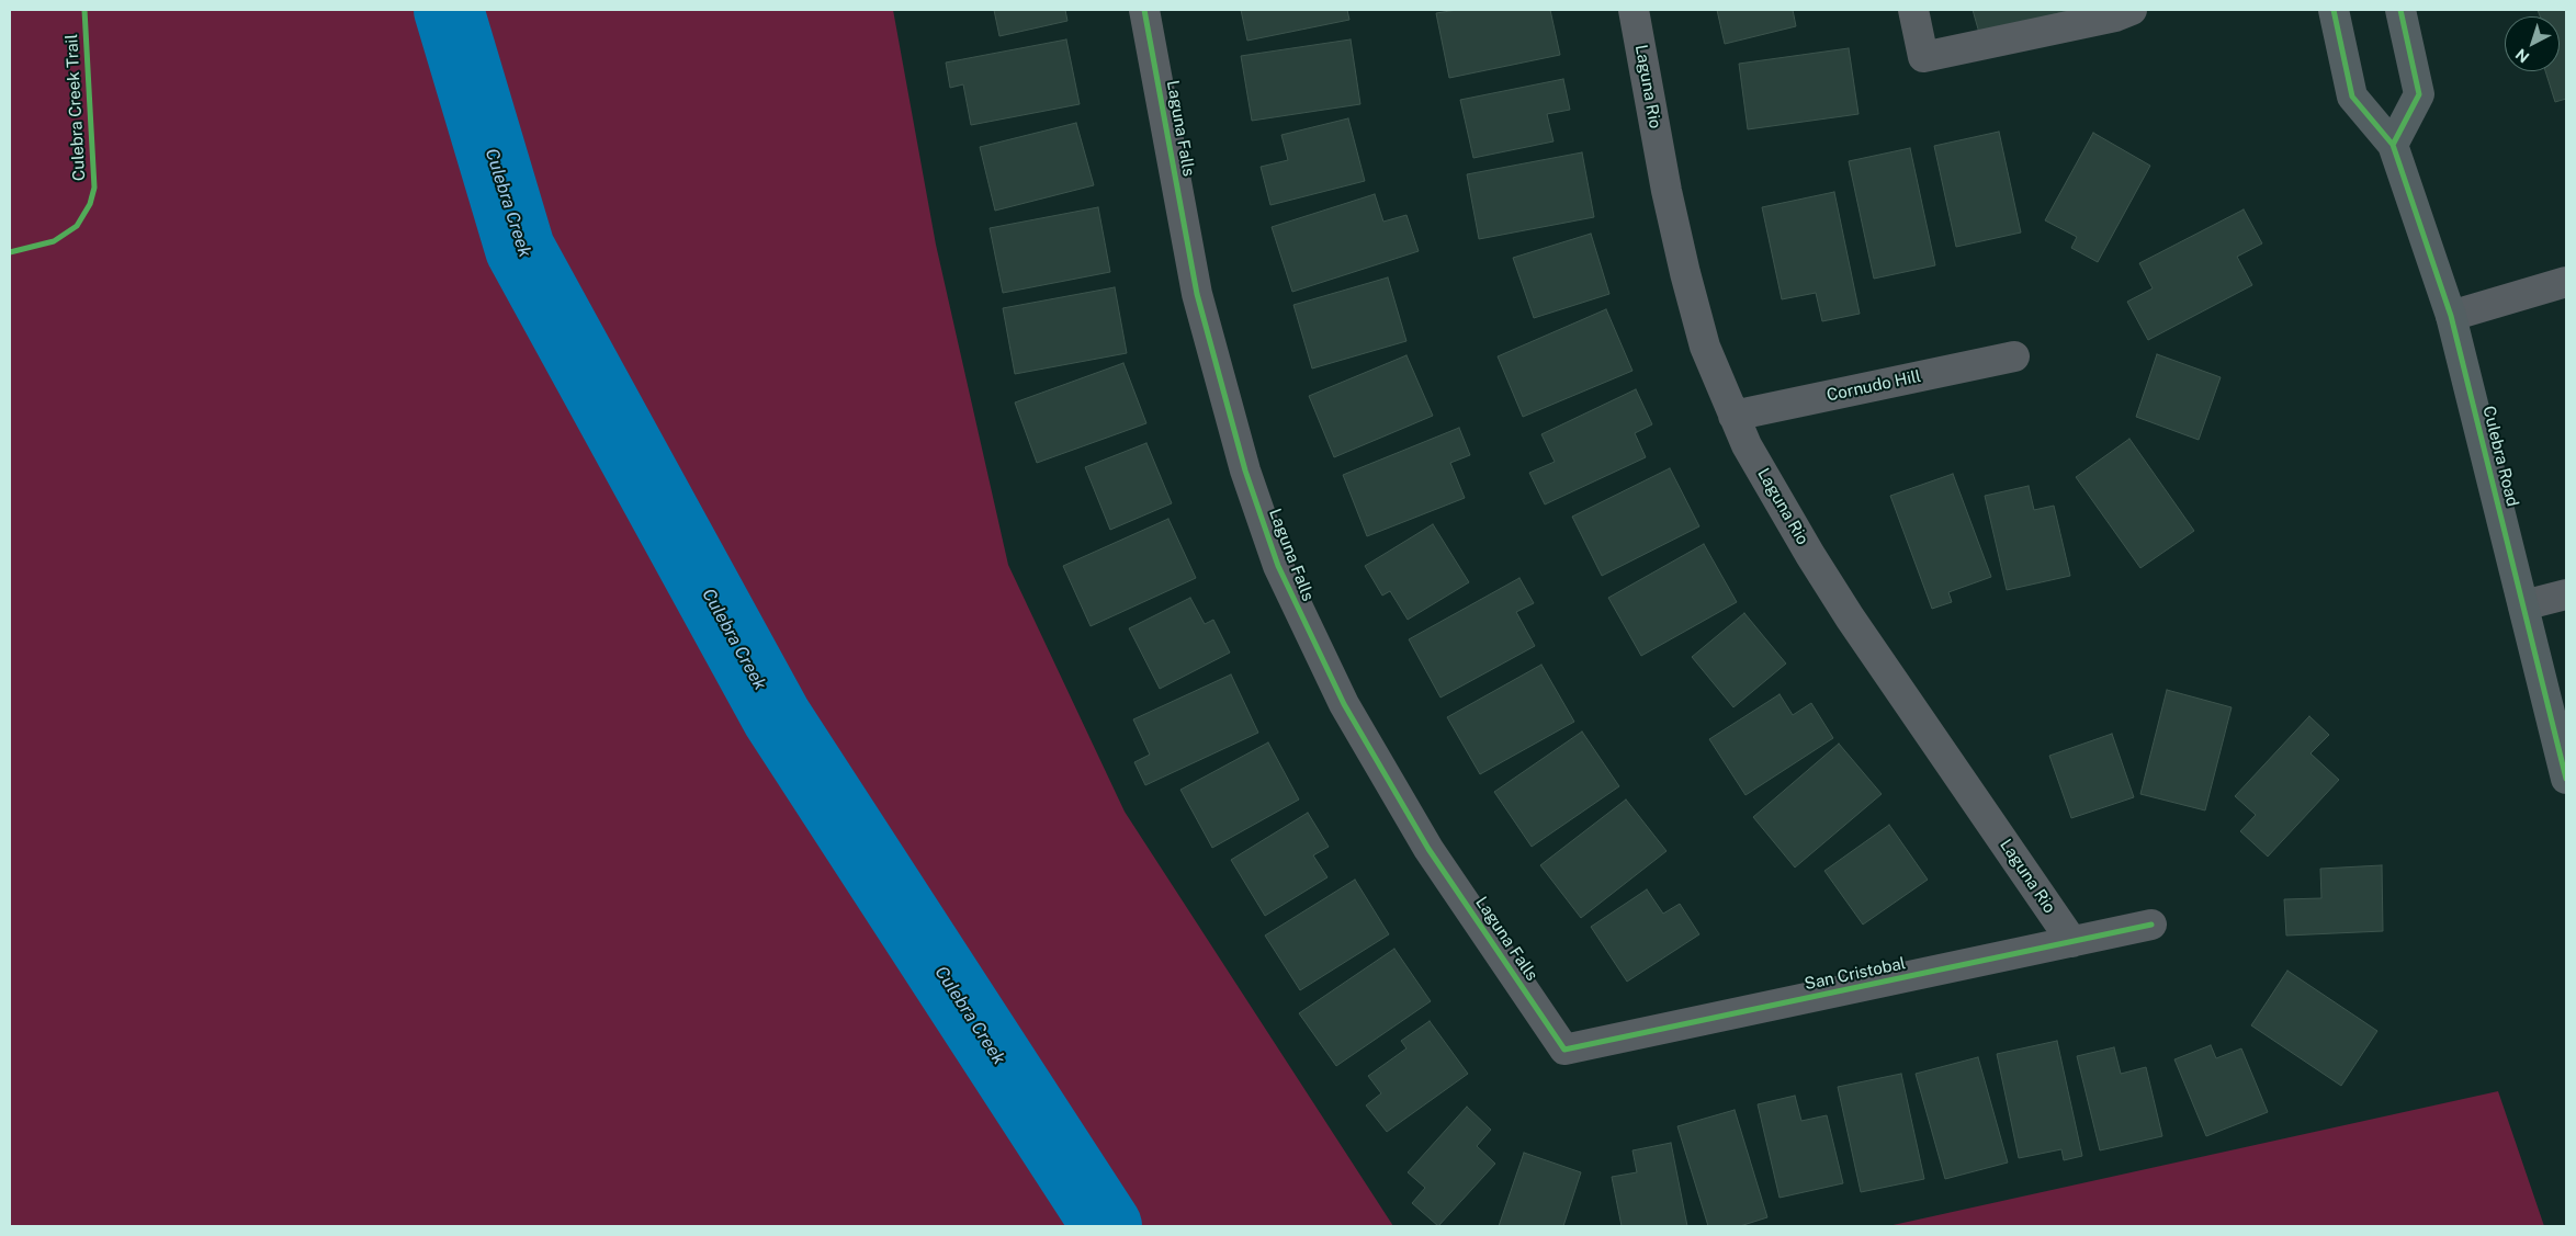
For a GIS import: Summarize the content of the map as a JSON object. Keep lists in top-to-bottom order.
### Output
{
  "streets": {
    "main road": ["Culebra Road"],
    "street": [
      "Laguna Rio",
      "Laguna Falls",
      "Cornudo Hill",
      "San Cristobal"
    ],
    "cycle path": ["Culebra Creek Trail"]
  },
  "crossings": [
    ["Laguna Rio", "Cornudo Hill"],
    ["Laguna Rio", "San Cristobal"],
    ["Laguna Falls", "San Cristobal"]
  ],
  "water": ["Culebra Creek"],
  "north": "bottom left"
}
